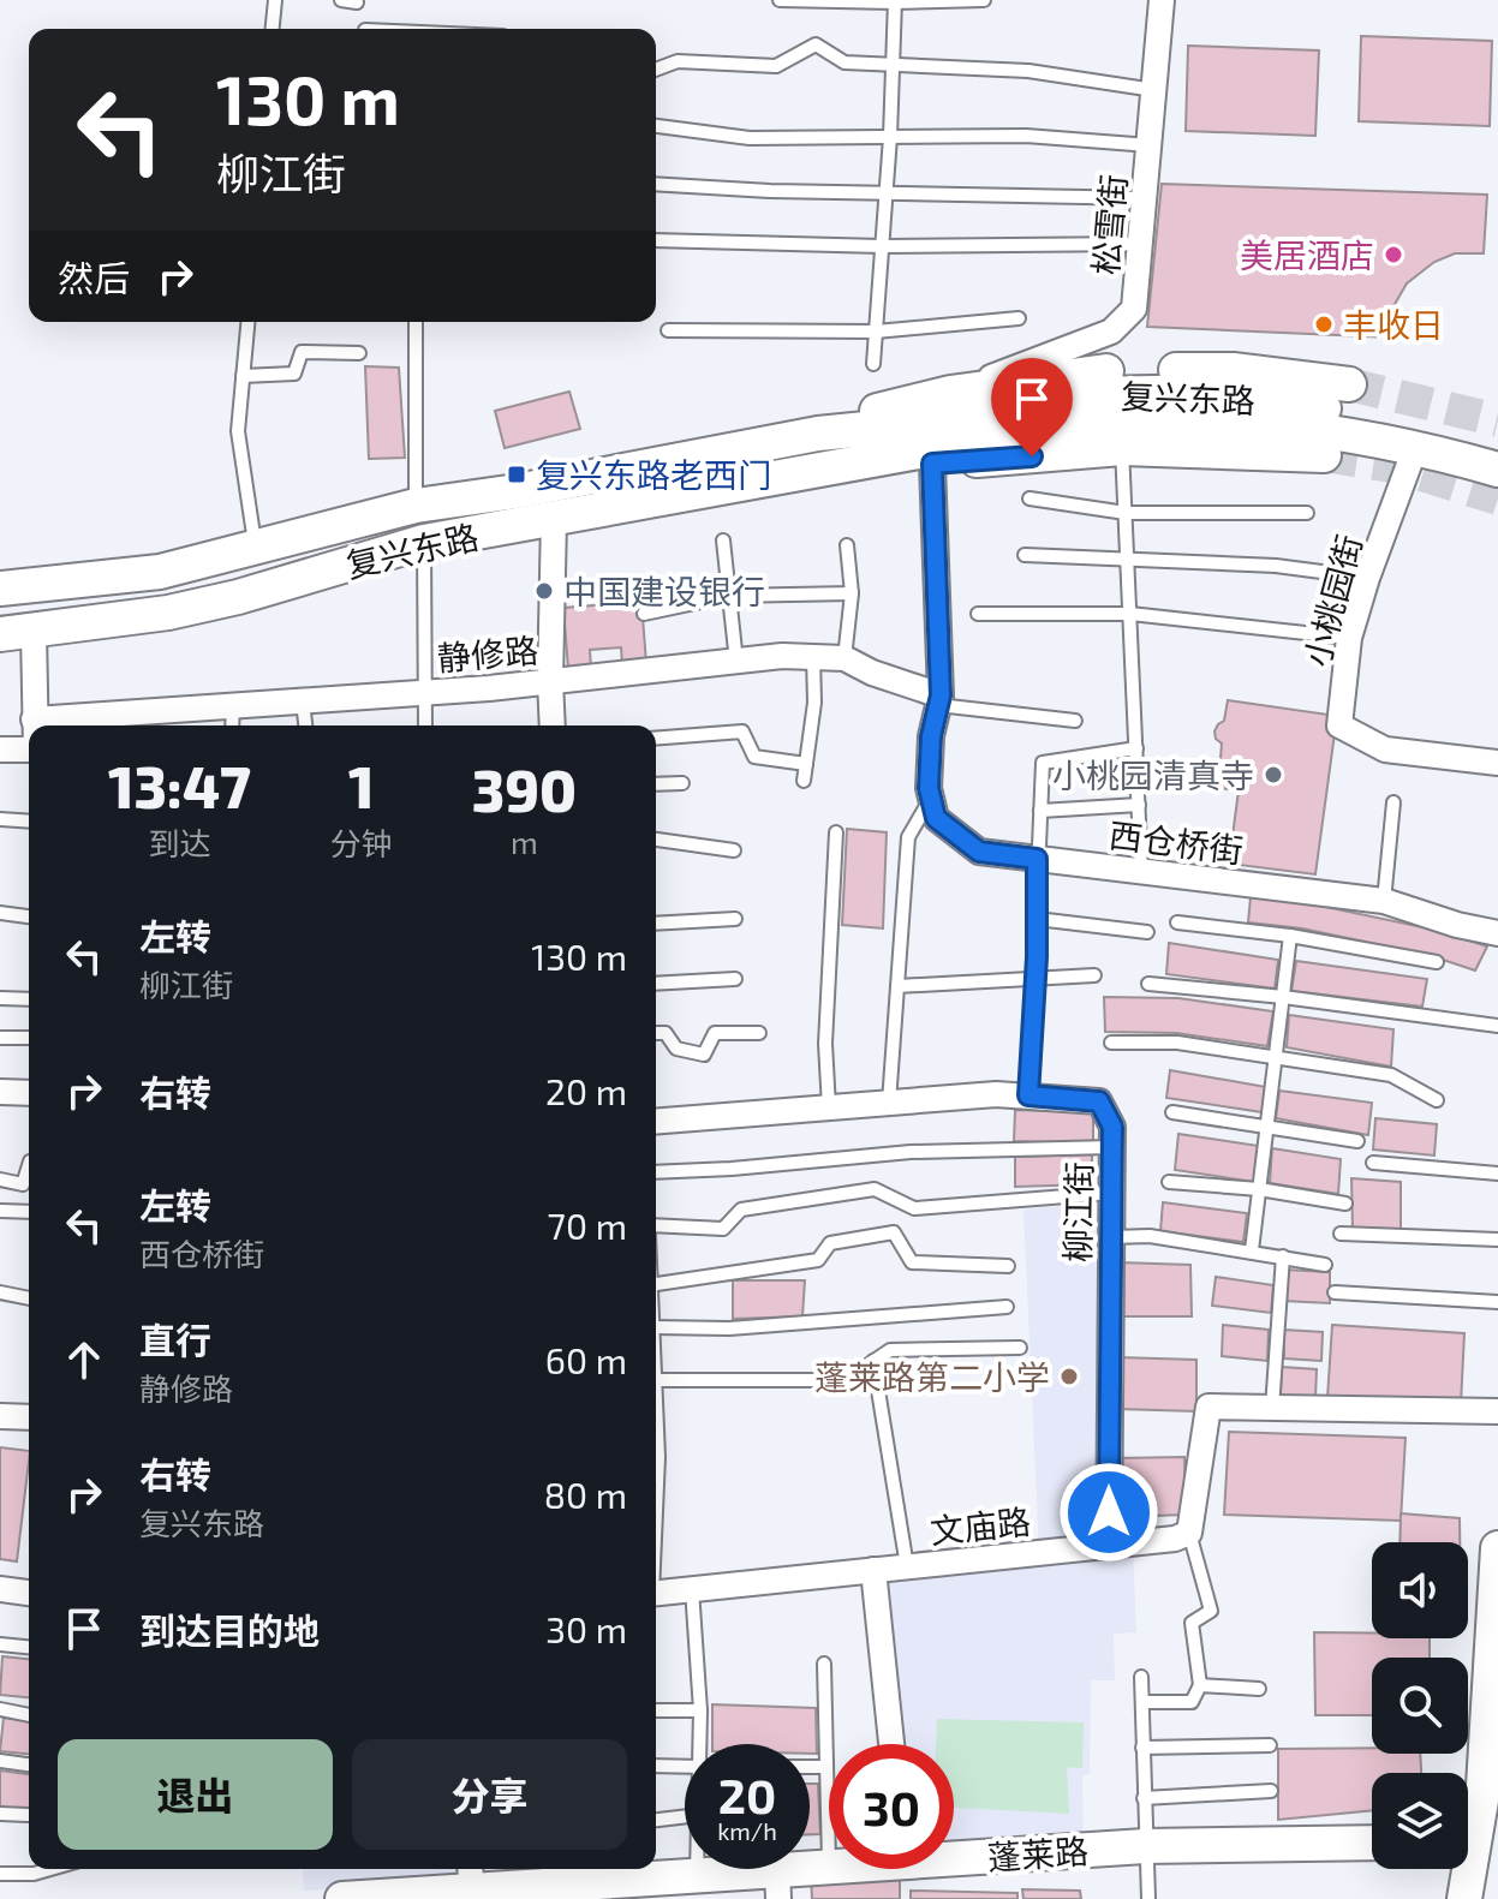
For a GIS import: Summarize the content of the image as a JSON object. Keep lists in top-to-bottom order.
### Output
{
  "streets": {
    "main road": ["复兴东路", "蓬莱路"],
    "street": [
      "松雪街",
      "小桃园街",
      "静修路",
      "西仓桥街",
      "柳江街",
      "文庙路"
    ]
  },
  "crossings": [
    ["松雪街", "复兴东路"],
    ["复兴东路", "小桃园街"],
    ["柳江街", "文庙路"]
  ],
  "places": {
    "other": [
      "美居酒店",
      "丰收日",
      "中国建设银行",
      "小桃园清真寺",
      "蓬莱路第二小学"
    ],
    "transit": ["复兴东路老西门"]
  },
  "page": {
    "turn": ["130 m", "柳江街"],
    "then": "然后",
    "eta": [
      "13:47",
      "到达",
      "1",
      "分钟",
      "390",
      "m"
    ],
    "list": [
      {
        "name": "左转",
        "note": "柳江街",
        "value": "130 m"
      },
      {
        "name": "右转",
        "value": "20 m"
      },
      {
        "name": "左转",
        "note": "西仓桥街",
        "value": "70 m"
      },
      {
        "name": "直行",
        "note": "静修路",
        "value": "60 m"
      },
      {
        "name": "右转",
        "note": "复兴东路",
        "value": "80 m"
      },
      {
        "name": "到达目的地",
        "value": "30 m"
      }
    ],
    "buttons": ["退出", "分享"],
    "speed": "20 km/h",
    "limit": "30"
  }
}
